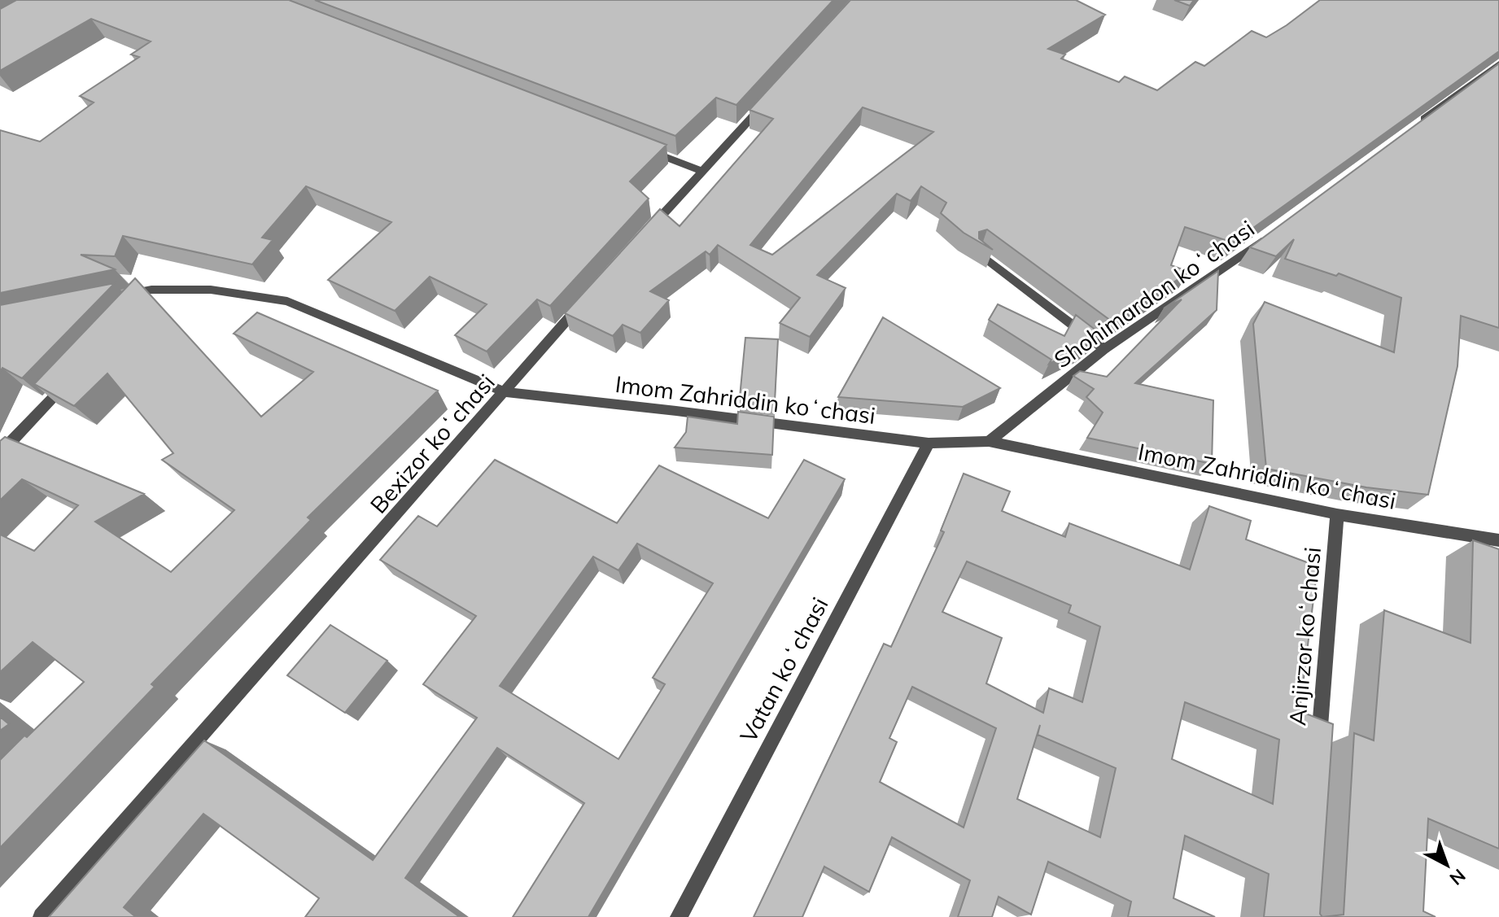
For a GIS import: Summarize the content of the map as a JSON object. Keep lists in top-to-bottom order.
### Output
{
  "streets": {
    "street": [
      "Shohimardon koʻchasi",
      "Imom Zahriddin koʻchasi",
      "Bexizor koʻchasi",
      "Anjirzor koʻchasi",
      "Vatan koʻchasi"
    ]
  },
  "crossings": [
    ["Shohimardon koʻchasi", "Imom Zahriddin koʻchasi"],
    ["Imom Zahriddin koʻchasi", "Bexizor koʻchasi"],
    ["Imom Zahriddin koʻchasi", "Anjirzor koʻchasi"],
    ["Imom Zahriddin koʻchasi", "Vatan koʻchasi"]
  ],
  "north": "bottom right"
}
